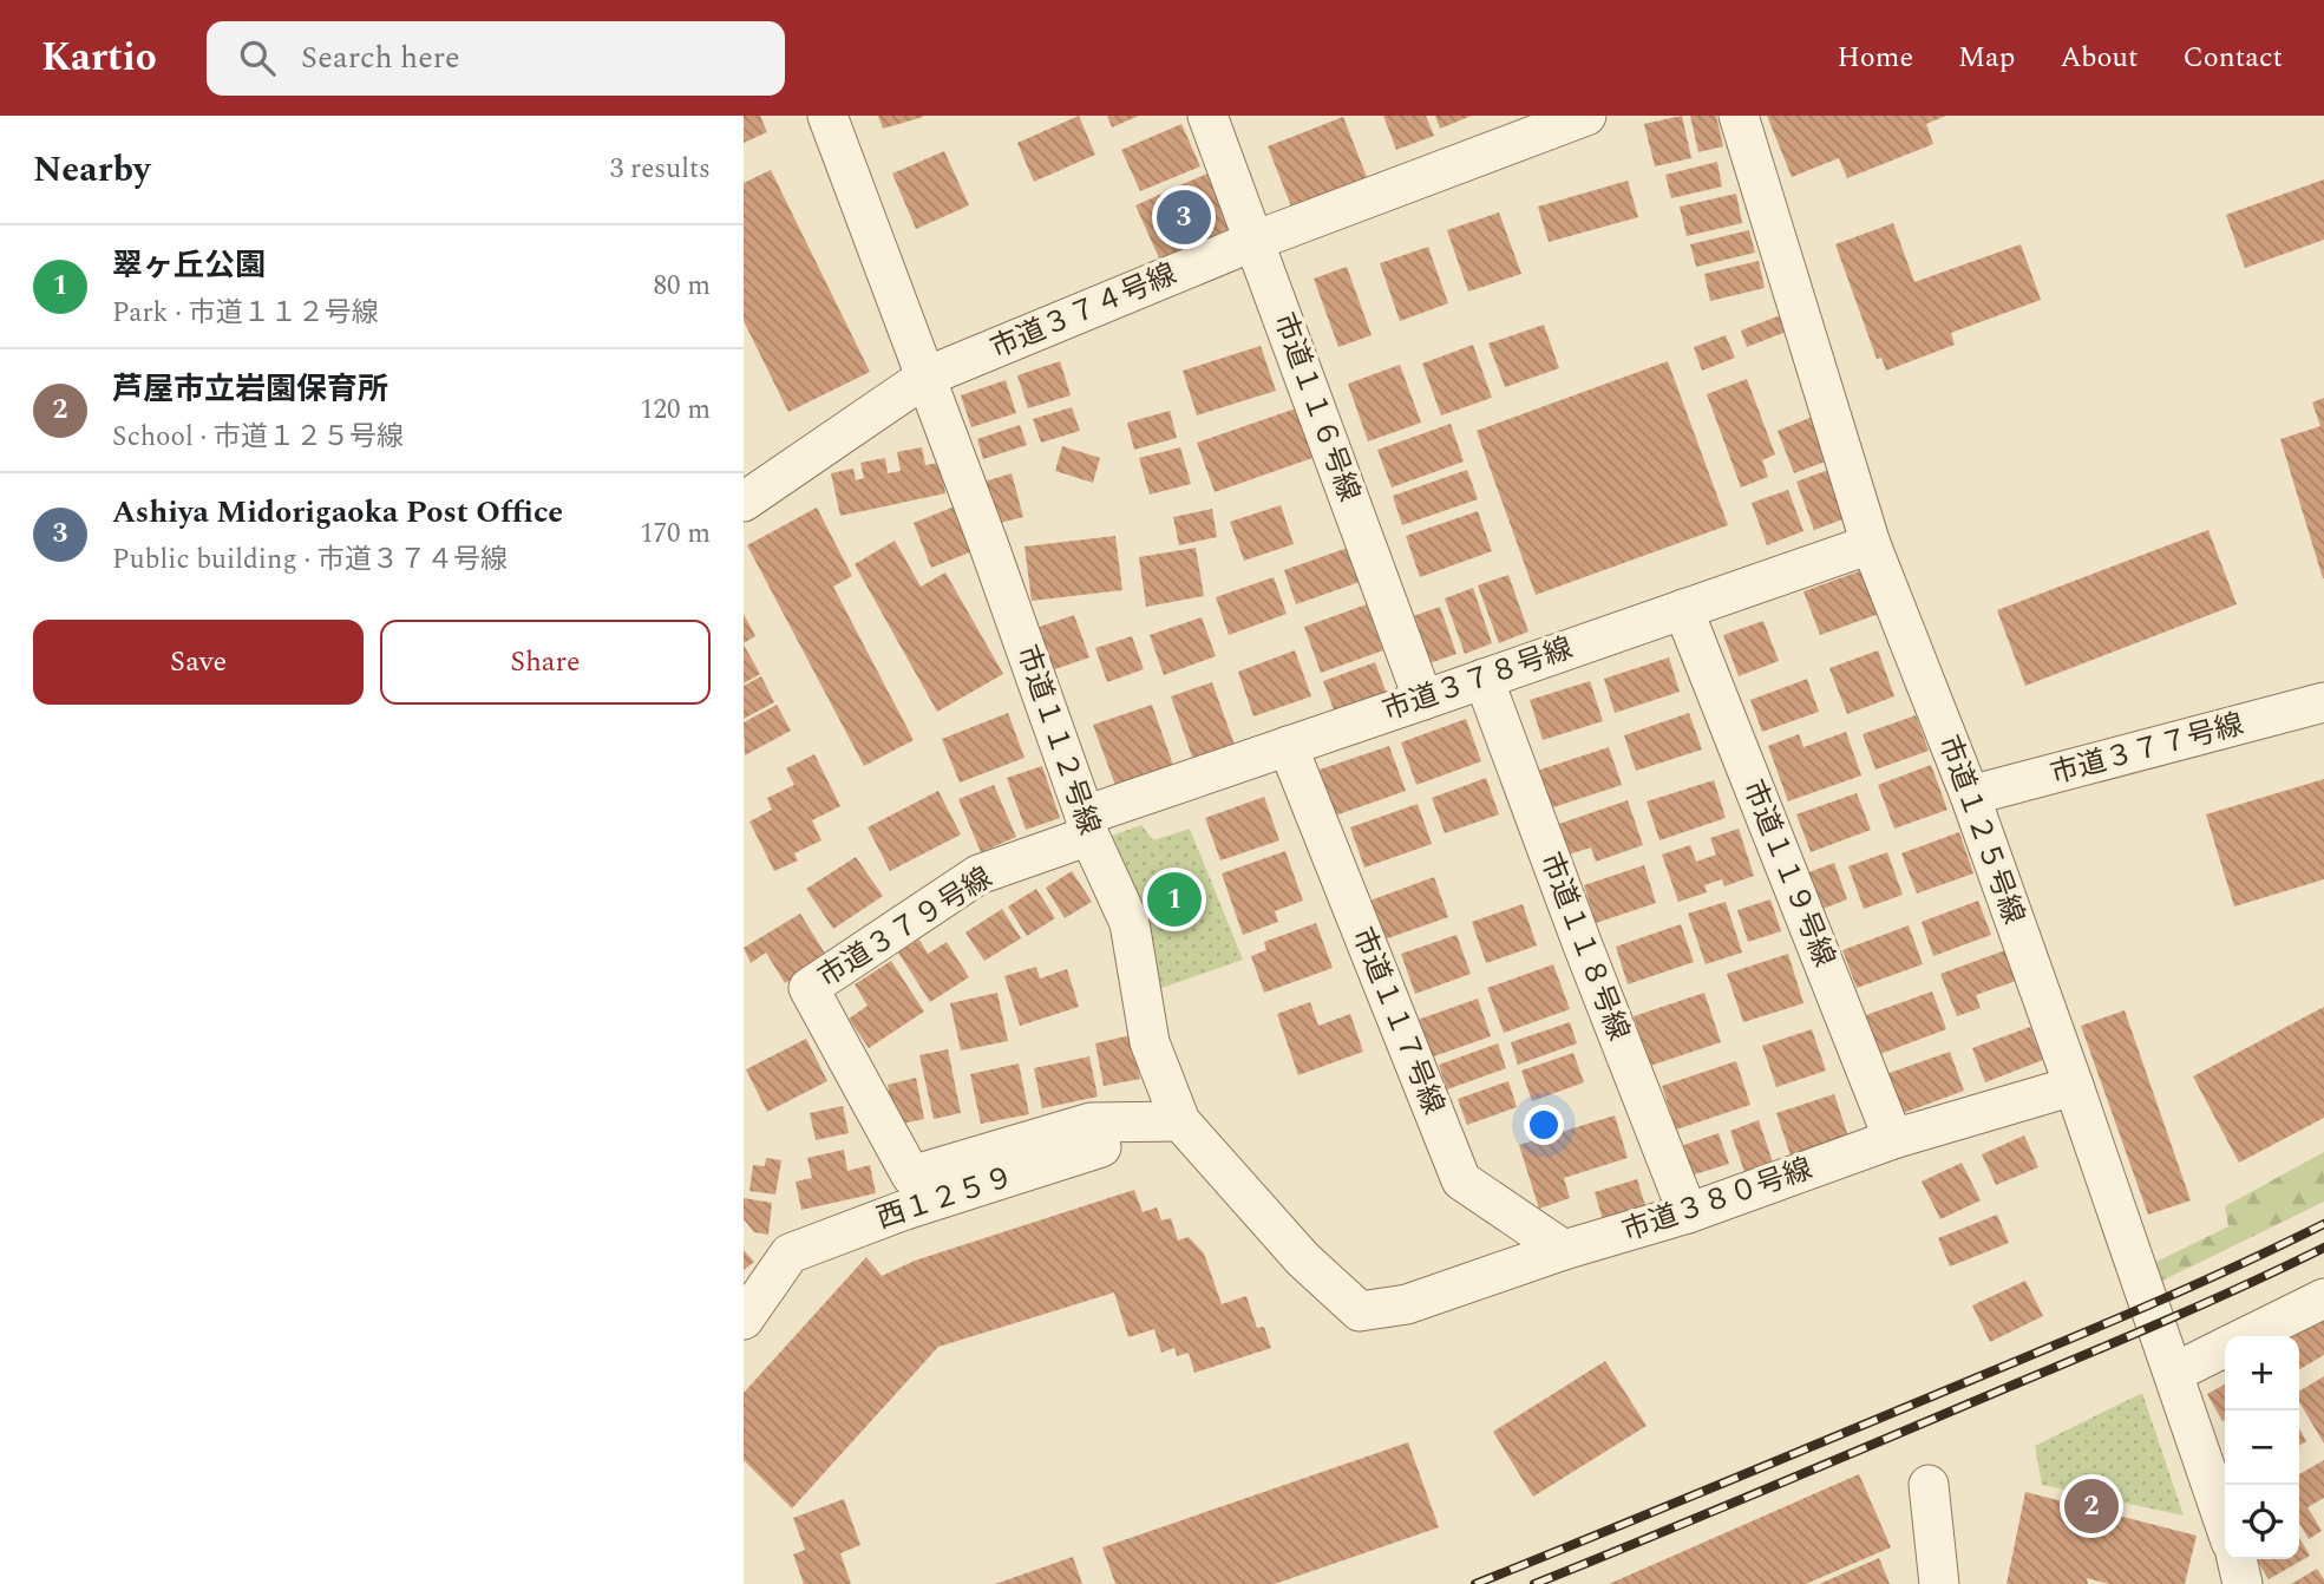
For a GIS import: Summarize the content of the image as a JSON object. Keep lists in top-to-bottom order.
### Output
{
  "streets": {
    "street": [
      "市道３７４号線",
      "市道１１６号線",
      "市道３７８号線",
      "市道１１２号線",
      "市道３７７号線",
      "市道１２５号線",
      "市道１１９号線",
      "市道３７９号線",
      "市道１１８号線",
      "市道１１７号線",
      "西１２５９",
      "市道３８０号線"
    ]
  },
  "crossings": [
    ["市道３７４号線", "市道１１６号線"],
    ["市道３７４号線", "市道１１２号線"],
    ["市道１１６号線", "市道３７８号線"],
    ["市道３７８号線", "市道１１２号線"],
    ["市道３７８号線", "市道１２５号線"],
    ["市道３７８号線", "市道１１９号線"],
    ["市道３７８号線", "市道３７９号線"],
    ["市道３７８号線", "市道１１８号線"],
    ["市道３７８号線", "市道１１７号線"],
    ["市道１１２号線", "市道３７９号線"],
    ["市道１１２号線", "西１２５９"],
    ["市道１１２号線", "市道３８０号線"],
    ["市道３７７号線", "市道１２５号線"],
    ["市道１２５号線", "市道３８０号線"],
    ["市道１１９号線", "市道３８０号線"],
    ["市道３７９号線", "西１２５９"],
    ["市道１１８号線", "市道３８０号線"],
    ["市道１１７号線", "市道３８０号線"]
  ],
  "page": {
    "header": "Kartio",
    "search": "Search here",
    "nav": [
      "Home",
      "Map",
      "About",
      "Contact"
    ],
    "heading": ["Nearby", "3 results"],
    "pins": ["3", "1", "2"],
    "list": [
      {
        "mark": "1",
        "name": "翠ヶ丘公園",
        "note": "Park · 市道１１２号線",
        "value": "80 m"
      },
      {
        "mark": "2",
        "name": "芦屋市立岩園保育所",
        "note": "School · 市道１２５号線",
        "value": "120 m"
      },
      {
        "mark": "3",
        "name": "Ashiya Midorigaoka Post Office",
        "note": "Public building · 市道３７４号線",
        "value": "170 m"
      }
    ],
    "buttons": ["Save", "Share"],
    "map_buttons": ["+", "−"]
  }
}
